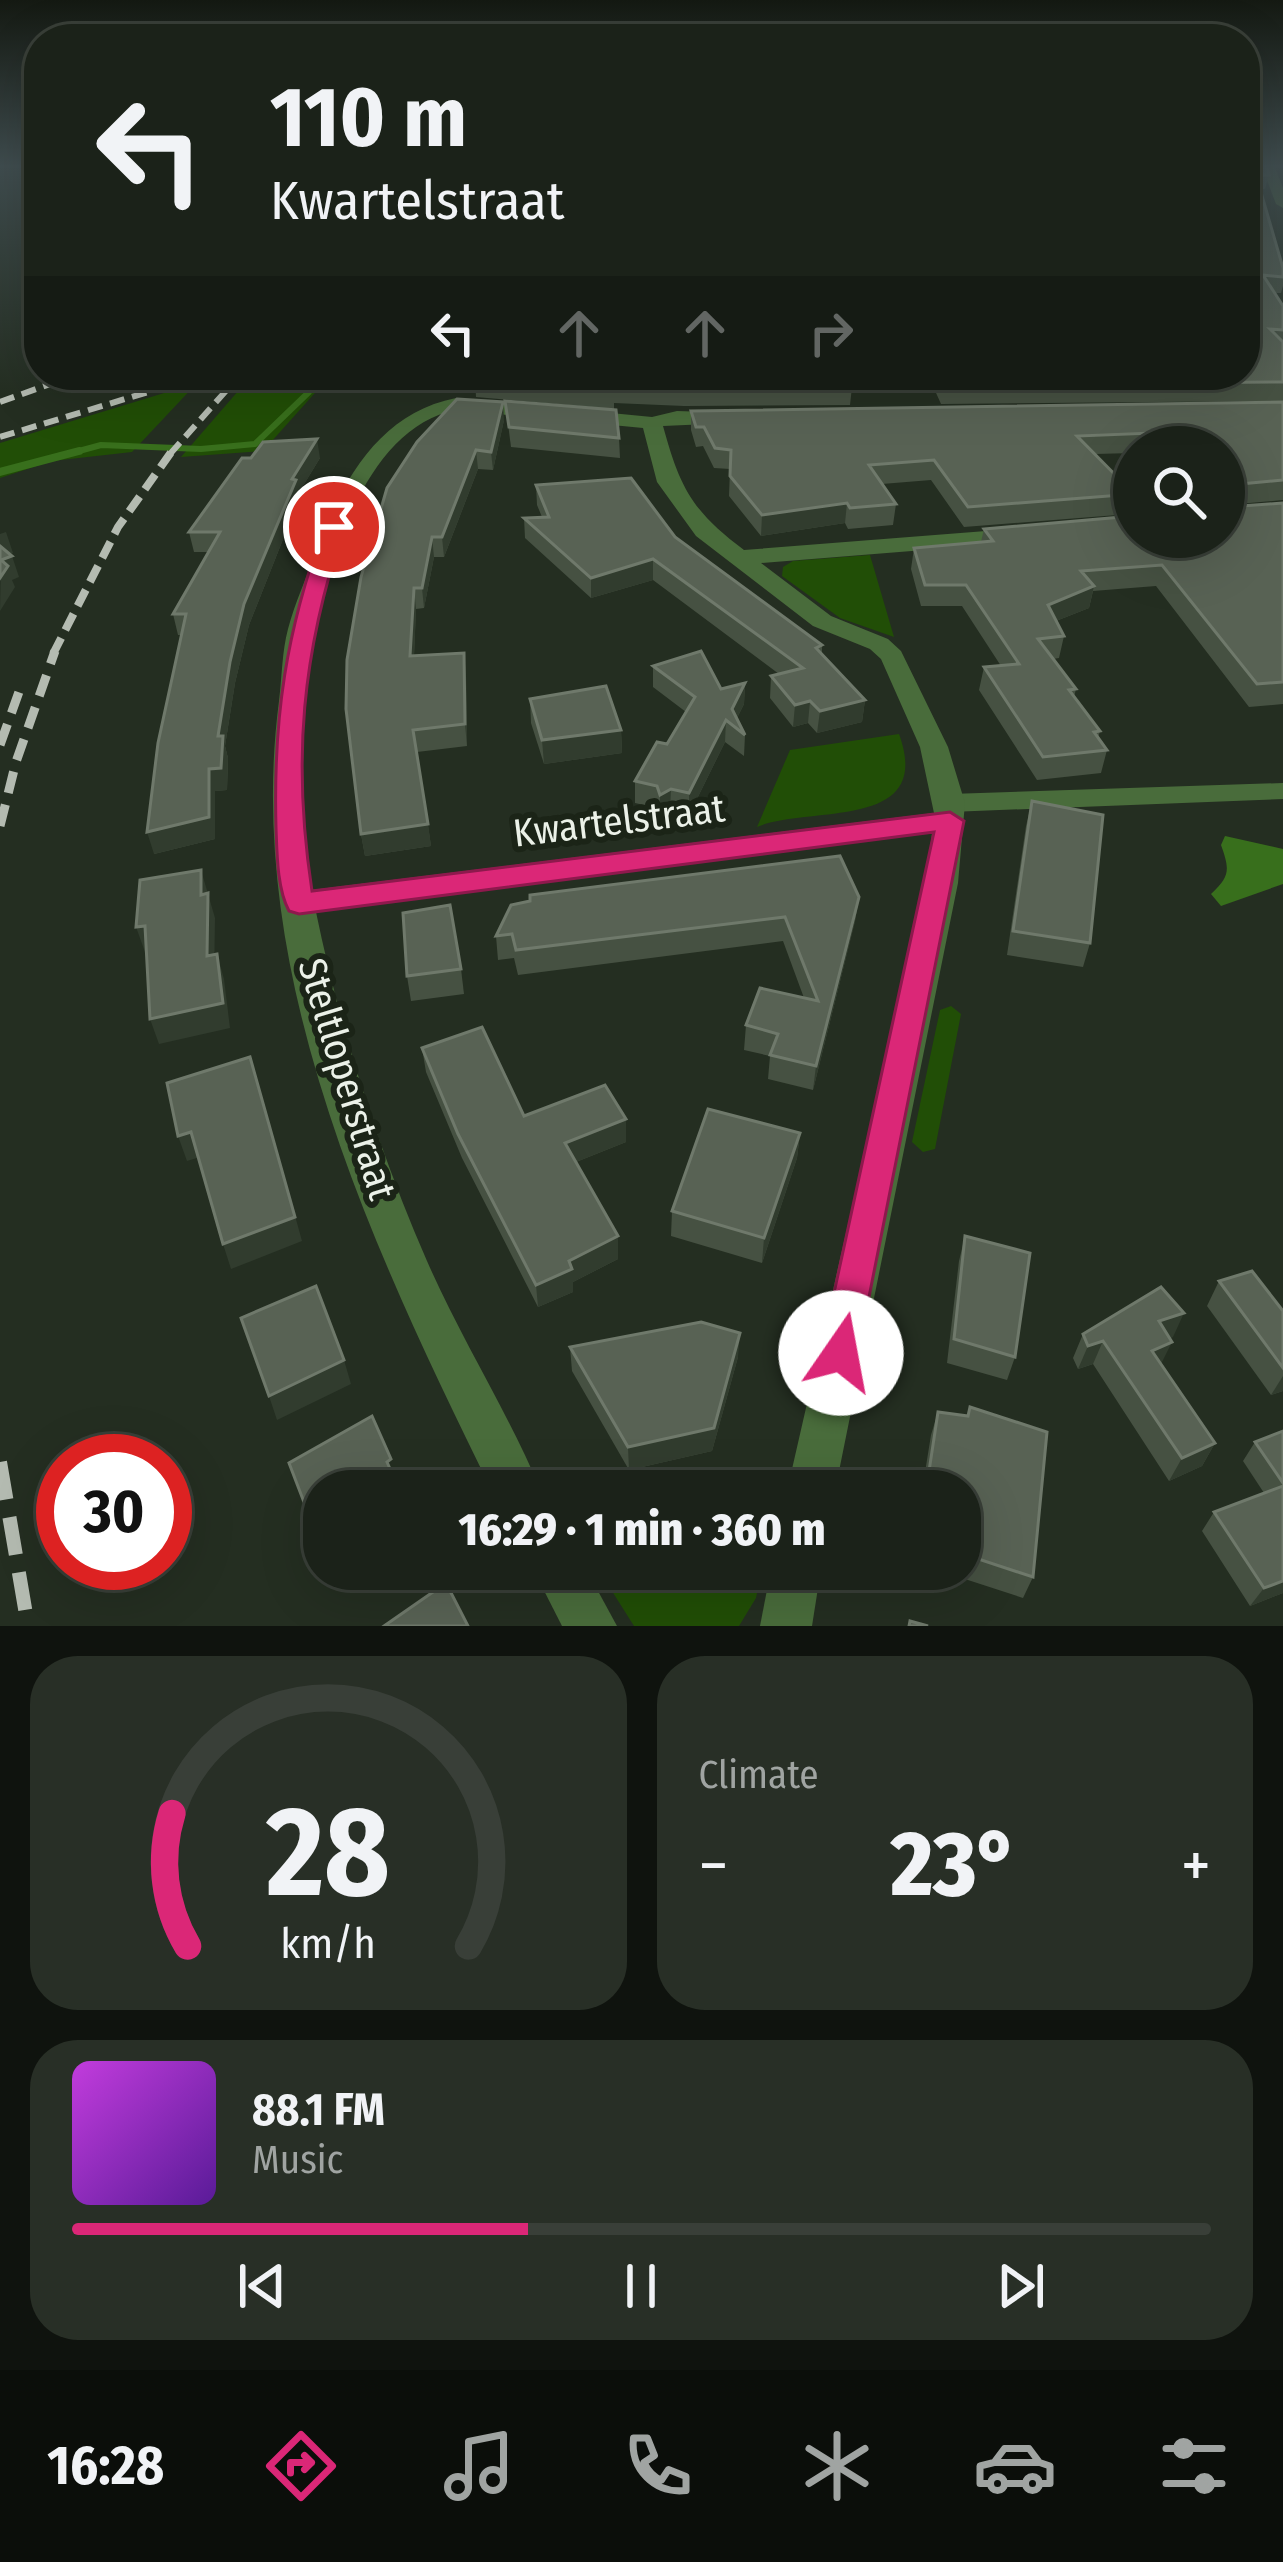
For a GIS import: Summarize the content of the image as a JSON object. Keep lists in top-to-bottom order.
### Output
{
  "streets": {
    "street": ["Kwartelstraat", "Steltloperstraat"]
  },
  "crossings": [
    ["Kwartelstraat", "Steltloperstraat"]
  ],
  "page": {
    "turn": ["110 m", "Kwartelstraat"],
    "limit": "30",
    "trip": "16:29 · 1 min · 360 m",
    "tile": "Climate",
    "heat": ["−", "23°", "+"],
    "song": ["88.1 FM", "Music"],
    "tabs": "16:28",
    "gauge": ["28", "km/h"]
  }
}
